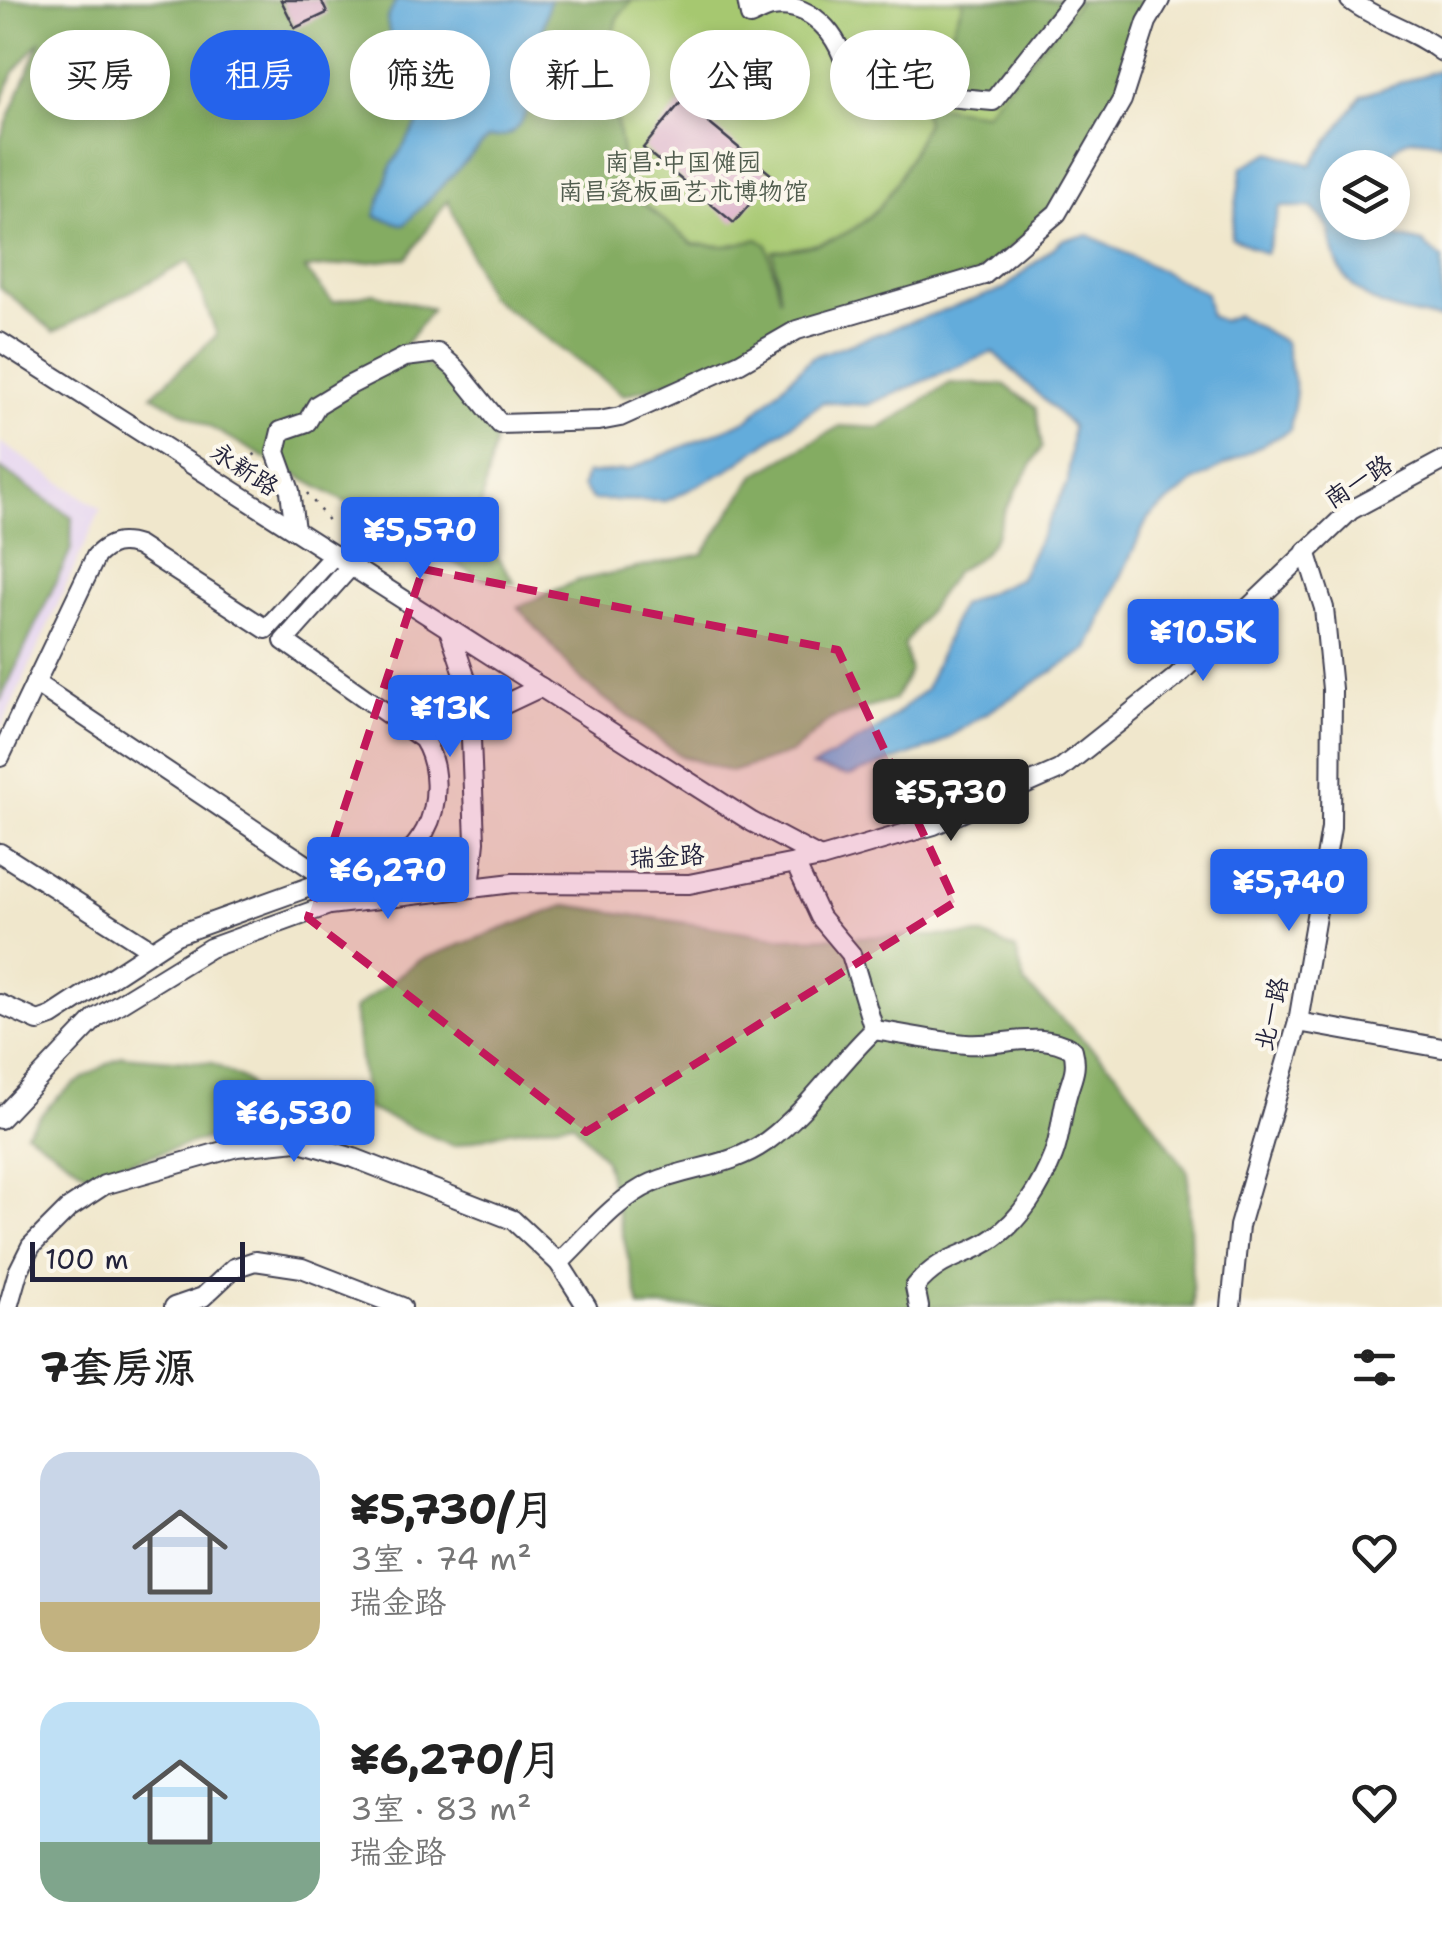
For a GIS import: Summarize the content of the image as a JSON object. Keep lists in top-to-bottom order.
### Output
{
  "streets": {
    "street": [
      "永新路",
      "南一路",
      "瑞金路",
      "北一路"
    ]
  },
  "crossings": [
    ["永新路", "瑞金路"],
    ["南一路", "瑞金路"],
    ["南一路", "北一路"],
    ["瑞金路", "北一路"]
  ],
  "parks": ["南昌·中国傩园 南昌瓷板画艺术博物馆"],
  "scale_bar": "100 m",
  "page": {
    "chip": [
      "买房",
      "租房",
      "筛选",
      "新上",
      "公寓",
      "住宅"
    ],
    "price": [
      "¥5,570",
      "¥10.5K",
      "¥13K",
      "¥5,730",
      "¥6,270",
      "¥5,740",
      "¥6,530"
    ],
    "scale": "100 m",
    "heading": "7套房源",
    "list": [
      {
        "name": "¥5,730/月",
        "note": "3室 · 74 m² · 瑞金路"
      },
      {
        "name": "¥6,270/月",
        "note": "3室 · 83 m² · 瑞金路"
      }
    ]
  }
}
